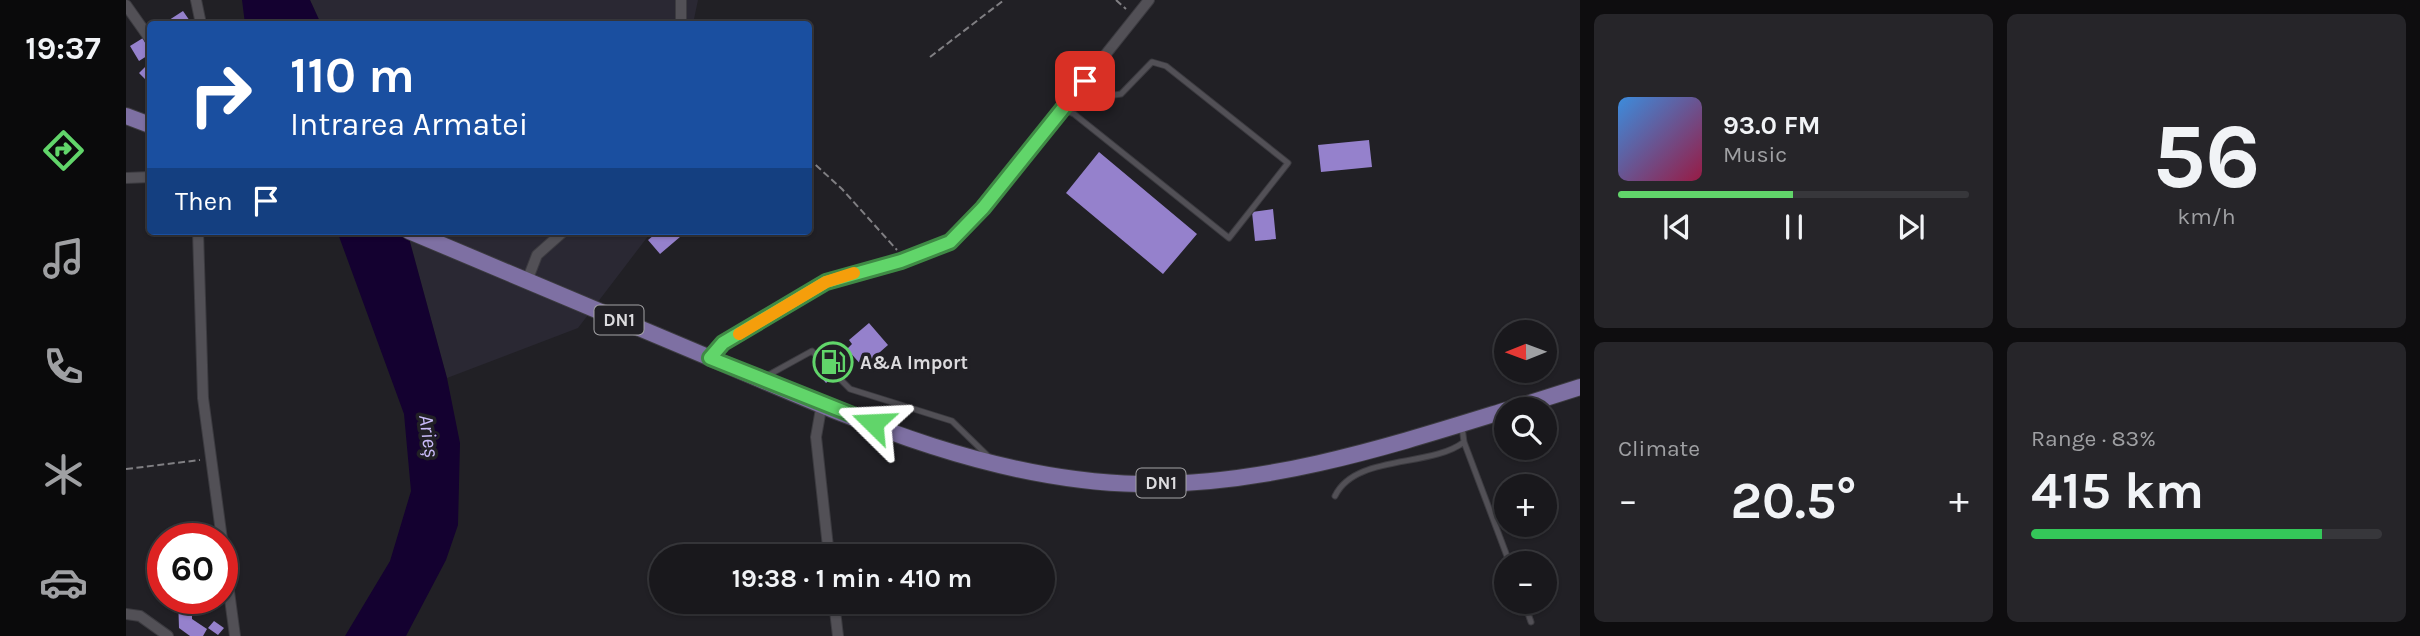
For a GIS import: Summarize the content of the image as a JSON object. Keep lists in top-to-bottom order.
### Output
{
  "streets": {
    "main road": ["DN1"]
  },
  "water": ["Arieș"],
  "places": {
    "fuel station": ["A&A Import"]
  },
  "north": "left",
  "page": {
    "tabs": "19:37",
    "tile": [
      ["56", "km/h"],
      "Climate",
      ["Range · 83%", "415 km"]
    ],
    "turn": ["110 m", "Intrarea Armatei"],
    "song": ["93.0 FM", "Music"],
    "then": "Then",
    "map_buttons": ["+", "−"],
    "heat": ["−", "20.5°", "+"],
    "limit": "60",
    "trip": "19:38 · 1 min · 410 m"
  }
}
